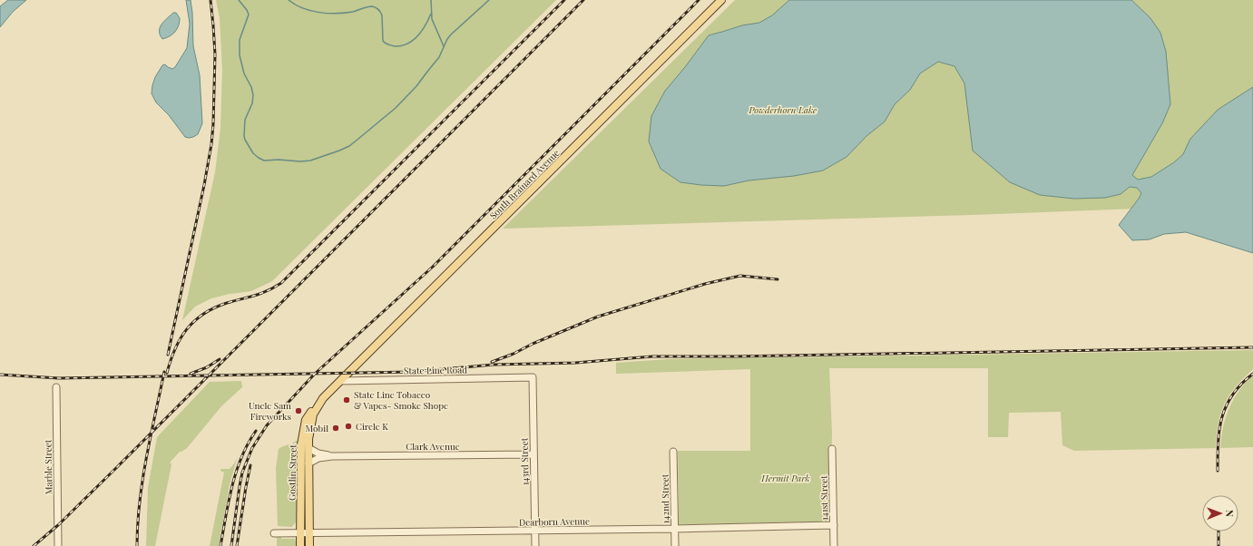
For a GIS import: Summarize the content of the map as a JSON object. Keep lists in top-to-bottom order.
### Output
{
  "streets": {
    "main road": ["South Brainard Avenue", "Gostlin Street"],
    "street": [
      "State Line Road",
      "Clark Avenue",
      "143rd Street",
      "Marble Street",
      "141st Street",
      "142nd Street",
      "Dearborn Avenue"
    ]
  },
  "crossings": [
    ["South Brainard Avenue", "State Line Road"],
    ["South Brainard Avenue", "Gostlin Street"],
    ["State Line Road", "143rd Street"],
    ["State Line Road", "Gostlin Street"],
    ["Clark Avenue", "143rd Street"],
    ["Clark Avenue", "Gostlin Street"],
    ["143rd Street", "Dearborn Avenue"],
    ["Gostlin Street", "Dearborn Avenue"],
    ["141st Street", "Dearborn Avenue"],
    ["142nd Street", "Dearborn Avenue"]
  ],
  "parks": ["Powderhorn Lake", "Hermit Park"],
  "places": [
    "State Line Tobacco & Vapes- Smoke Shope",
    "Uncle Sam Fireworks",
    "Circle K",
    "Mobil"
  ],
  "north": "right"
}
